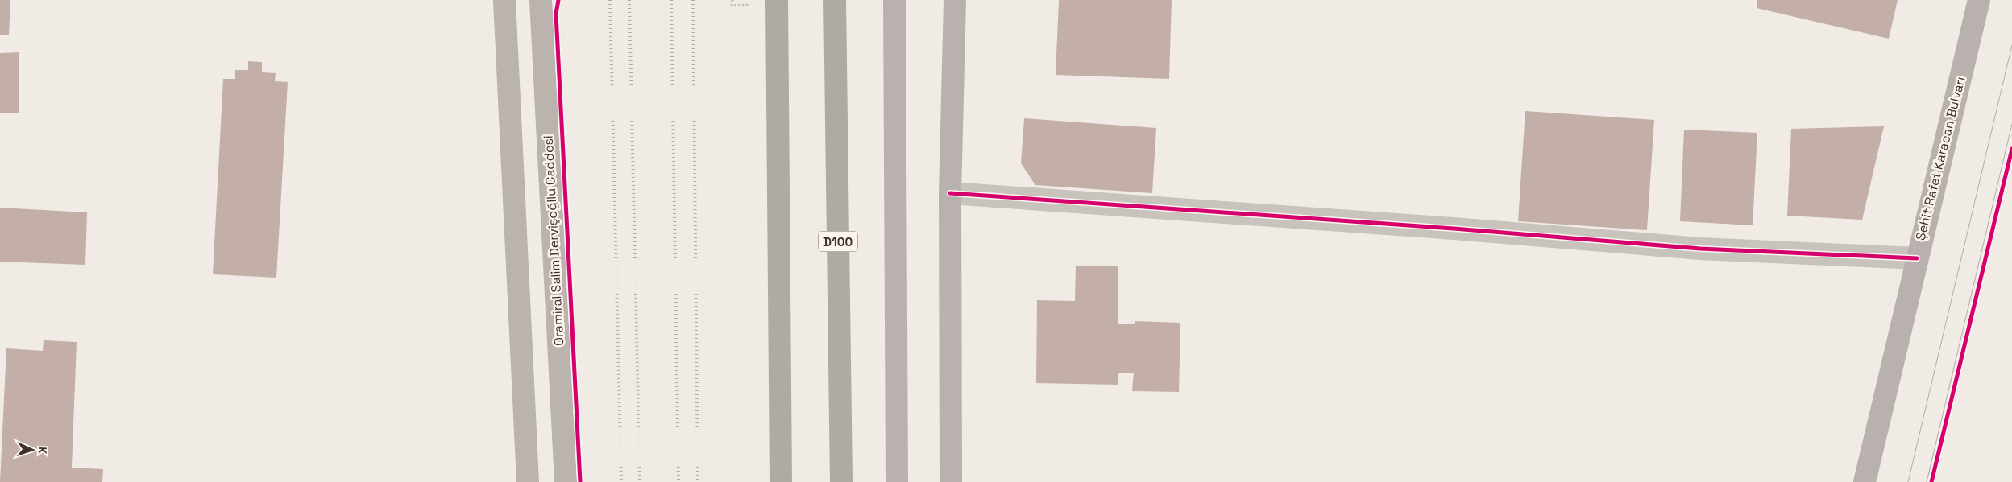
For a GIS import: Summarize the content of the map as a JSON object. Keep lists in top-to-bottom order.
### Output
{
  "streets": {
    "highway": ["D100"],
    "main road": ["Şehit Rafet Karacan Bulvarı", "Oramiral Salim Dervişoğllu Caddesi"]
  },
  "north": "right"
}
